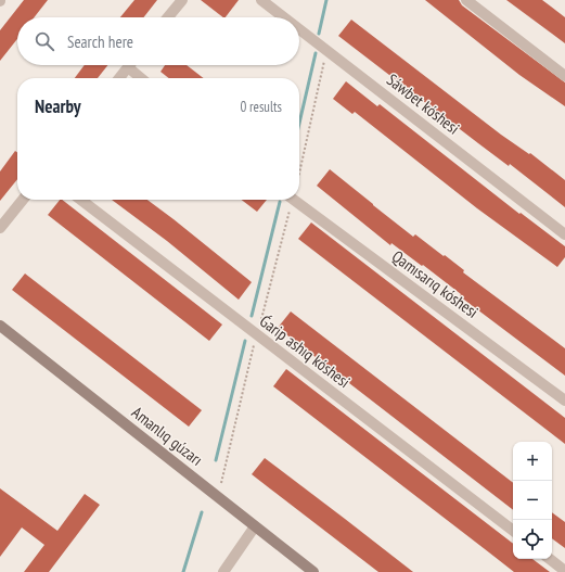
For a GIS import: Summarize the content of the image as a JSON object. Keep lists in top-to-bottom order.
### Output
{
  "streets": {
    "street": [
      "Sáwbet kóshesi",
      "Qamısarıq kóshesi",
      "Ǵarip ashıq kóshesi",
      "Amanlıq gúzarı"
    ]
  },
  "page": {
    "search": "Search here",
    "heading": ["Nearby", "0 results"],
    "map_buttons": ["+", "−"]
  }
}
